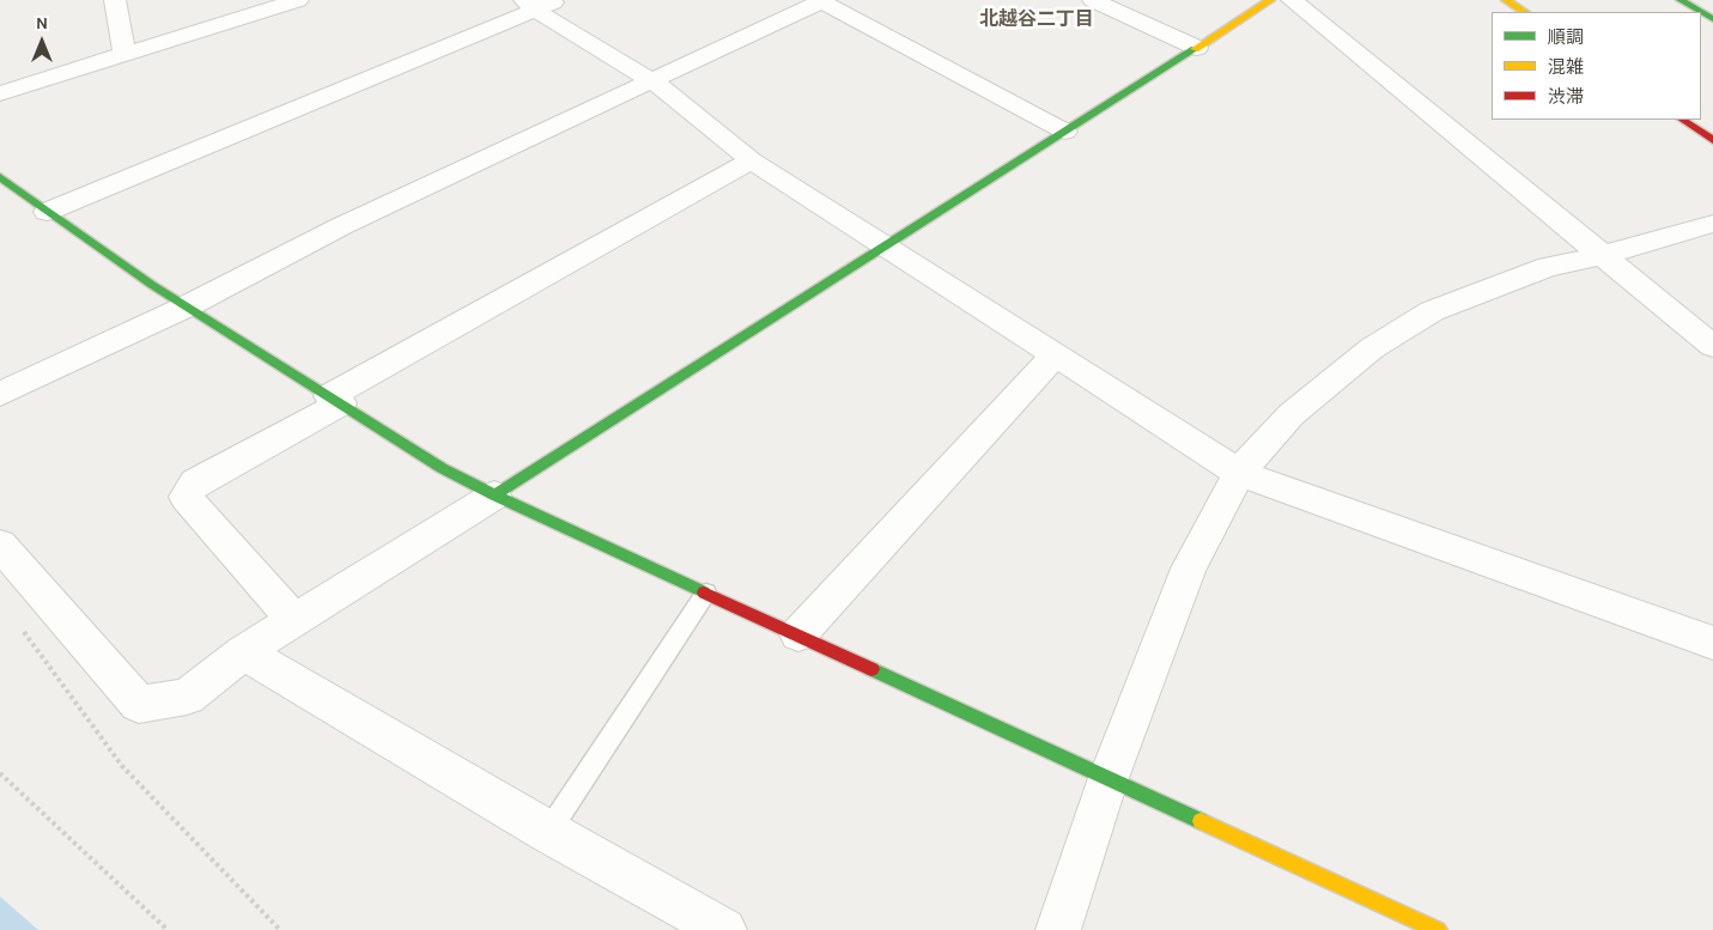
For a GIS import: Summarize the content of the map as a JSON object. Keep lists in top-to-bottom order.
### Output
{
  "districts": ["北越谷二丁目"],
  "legend": ["順調", "混雑", "渋滞"],
  "north": "top"
}
